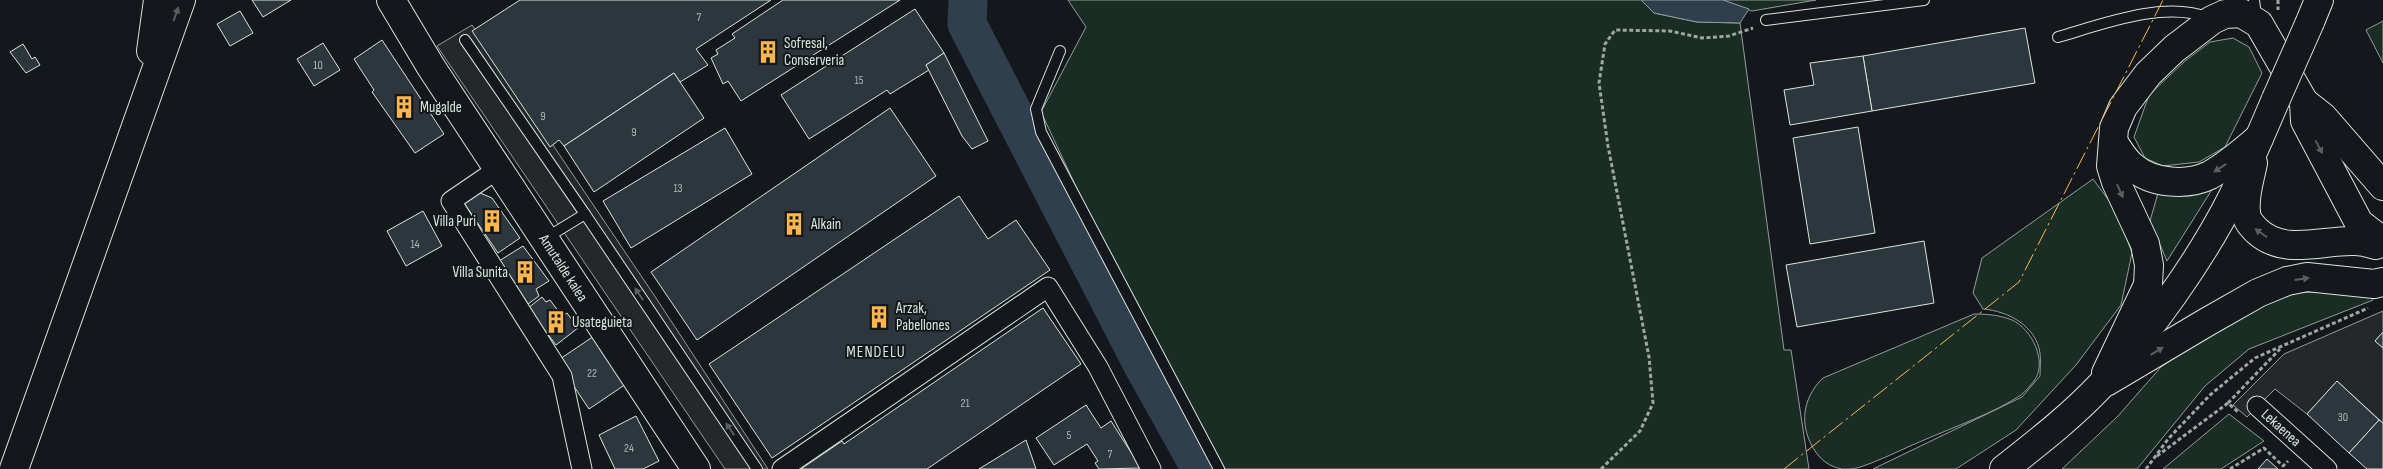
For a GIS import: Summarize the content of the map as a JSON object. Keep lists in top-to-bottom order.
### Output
{
  "streets": {
    "main road": ["Amutalde kalea"],
    "street": ["Lekaenea"]
  },
  "districts": ["MENDELU"],
  "places": {
    "building": [
      "Sofresal, Conserveria",
      "Mugalde",
      "Villa Puri",
      "Alkain",
      "Villa Sunita",
      "Arzak, Pabellones",
      "Usateguieta"
    ]
  },
  "house_numbers": [
    "7",
    "10",
    "15",
    "9",
    "9",
    "13",
    "14",
    "22",
    "21",
    "30",
    "5",
    "24",
    "7"
  ]
}
